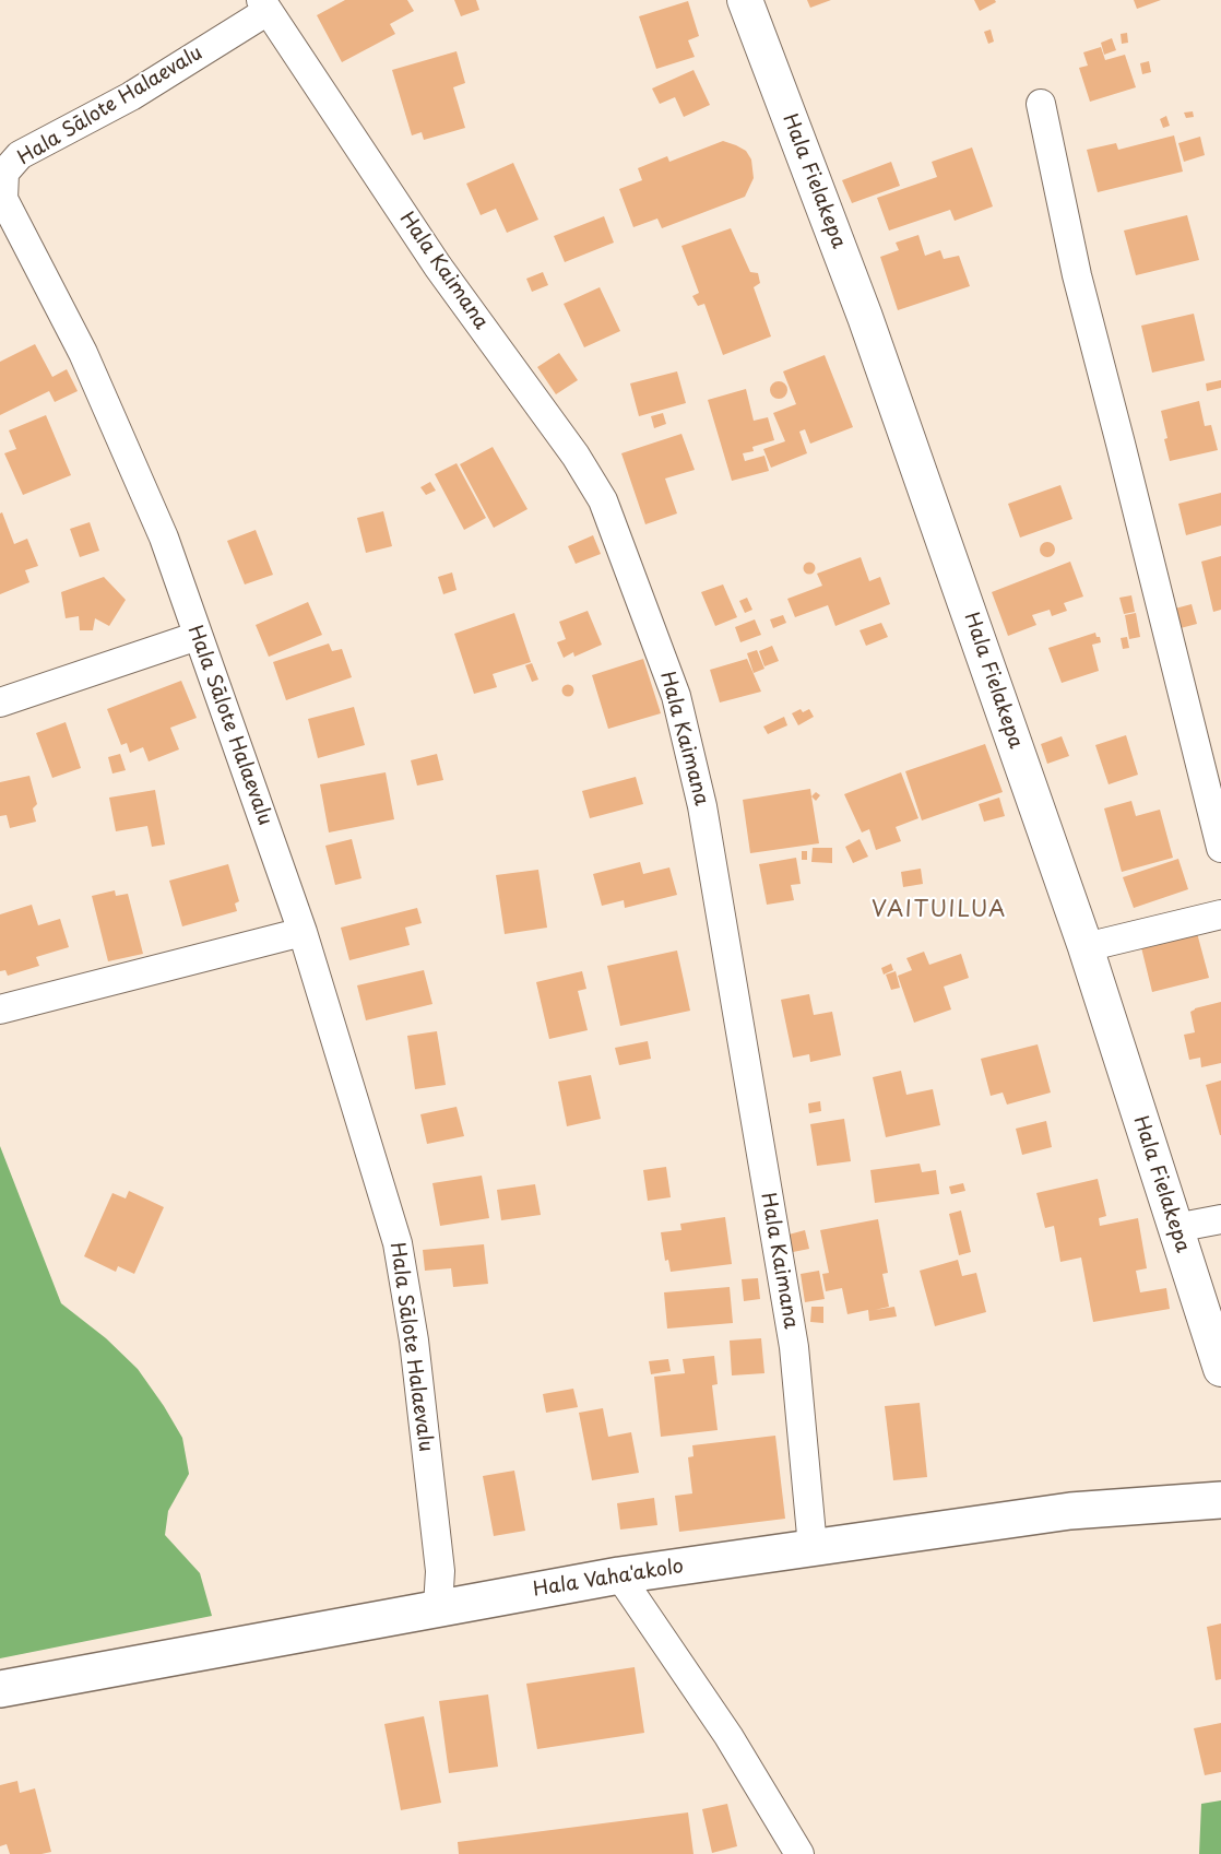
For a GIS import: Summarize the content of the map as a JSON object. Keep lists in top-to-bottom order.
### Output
{
  "streets": {
    "main road": ["Hala Vaha'akolo"],
    "street": ["Hala Sālote Halaevalu", "Hala Fielakepa", "Hala Kaimana"]
  },
  "crossings": [
    ["Hala Sālote Halaevalu", "Hala Kaimana"],
    ["Hala Sālote Halaevalu", "Hala Vaha'akolo"],
    ["Hala Kaimana", "Hala Vaha'akolo"]
  ],
  "districts": ["VAITUILUA"]
}
